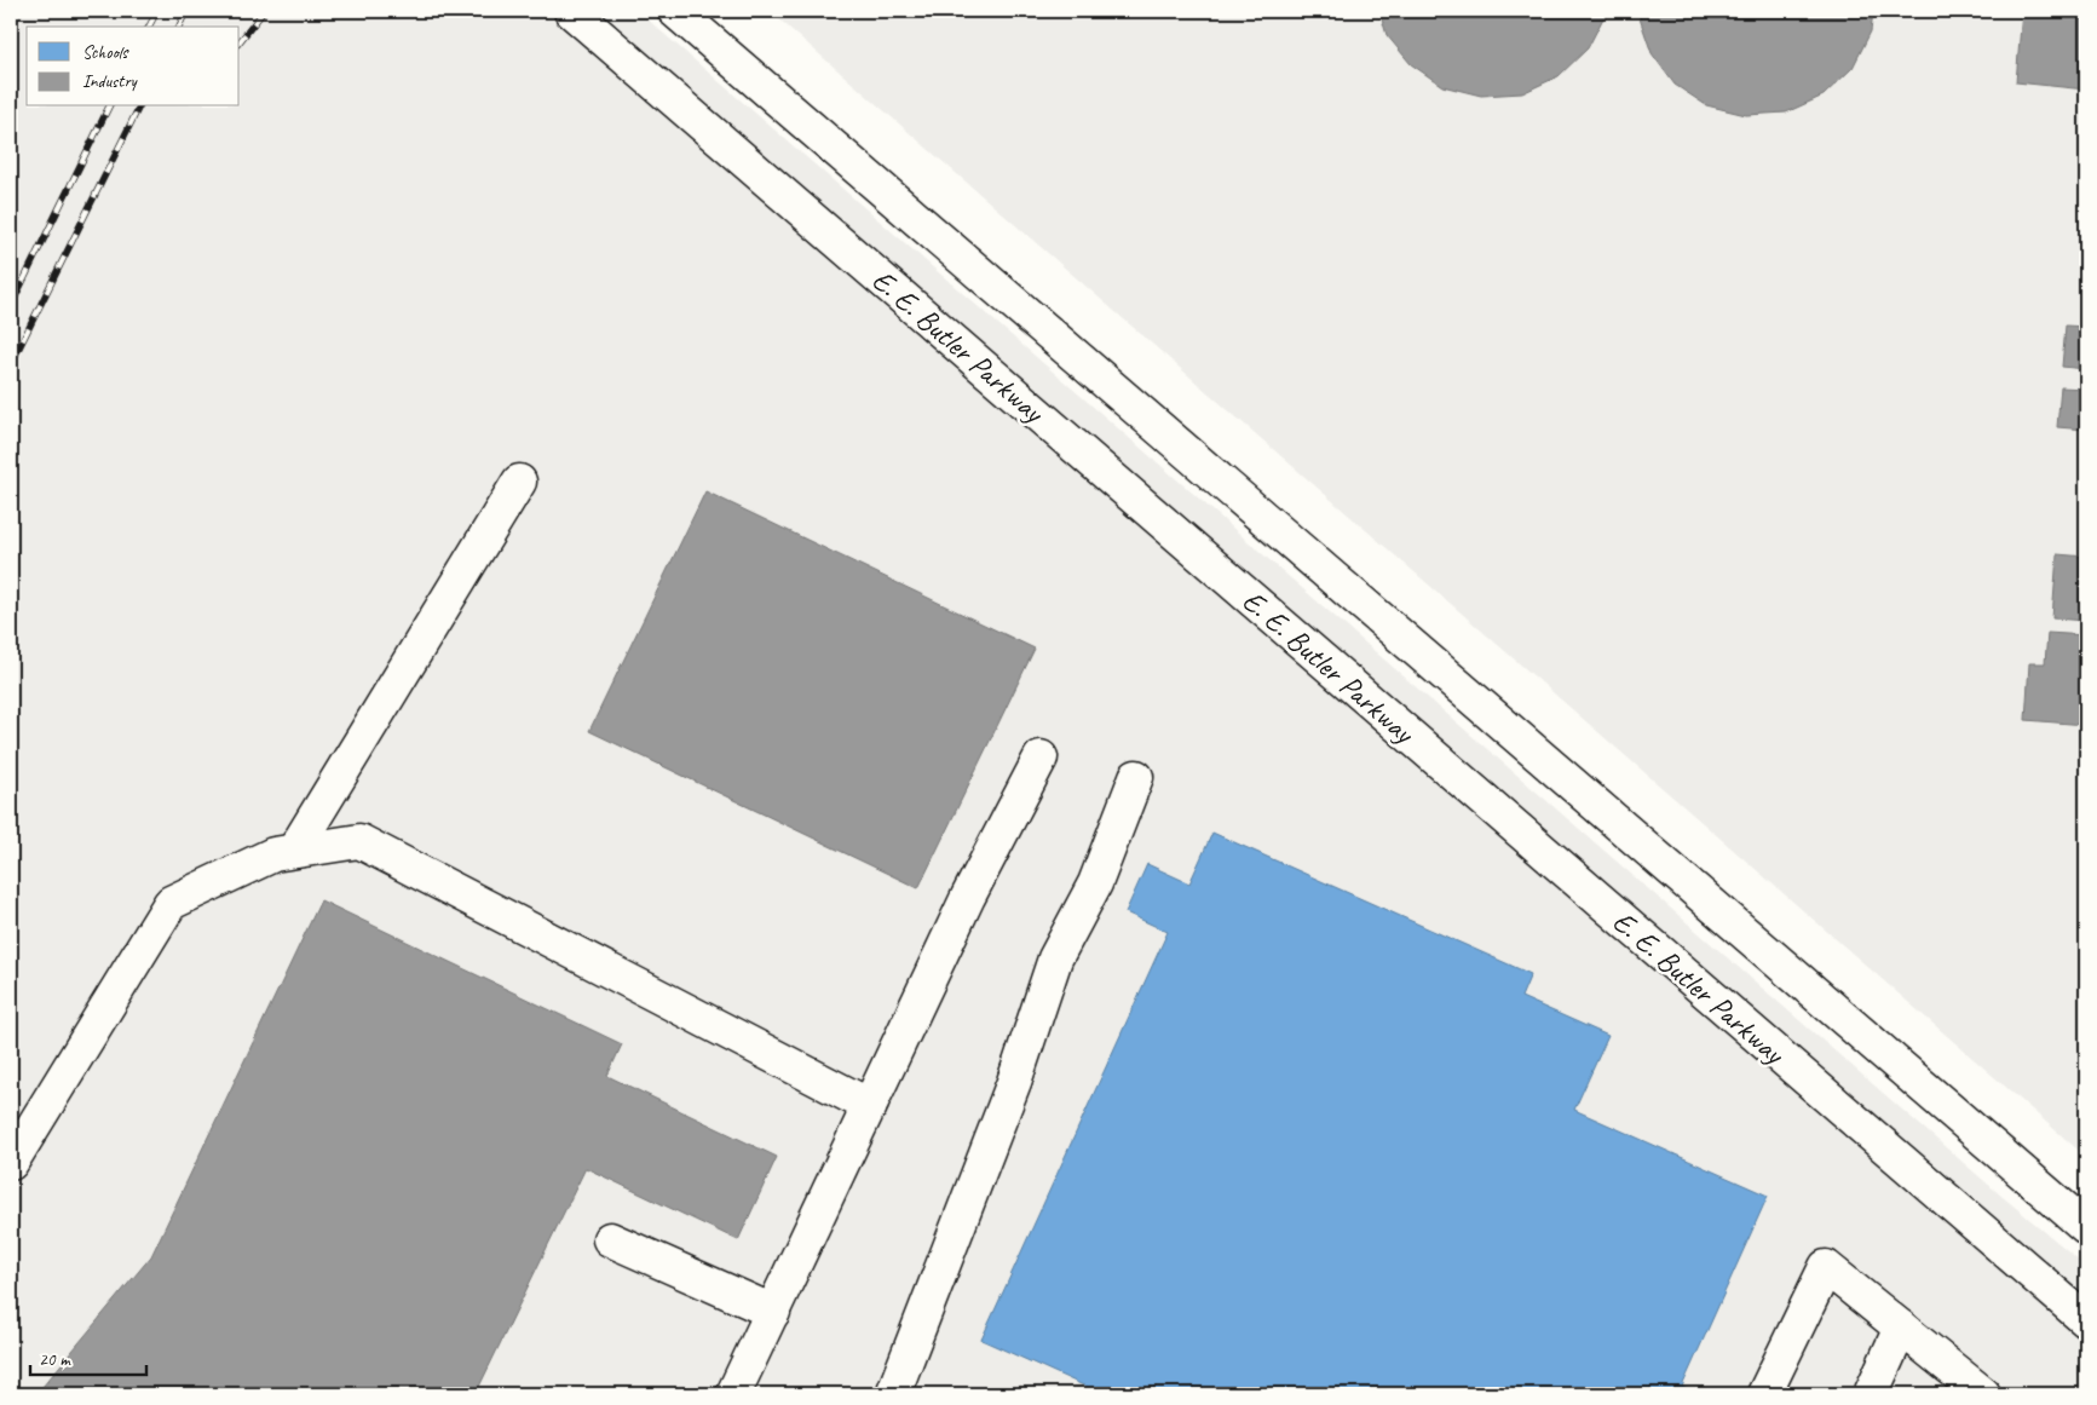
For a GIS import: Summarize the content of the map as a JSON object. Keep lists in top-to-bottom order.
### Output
{
  "streets": {
    "main road": ["E. E. Butler Parkway"]
  },
  "legend": ["Schools", "Industry"],
  "scale_bar": "20 m"
}
